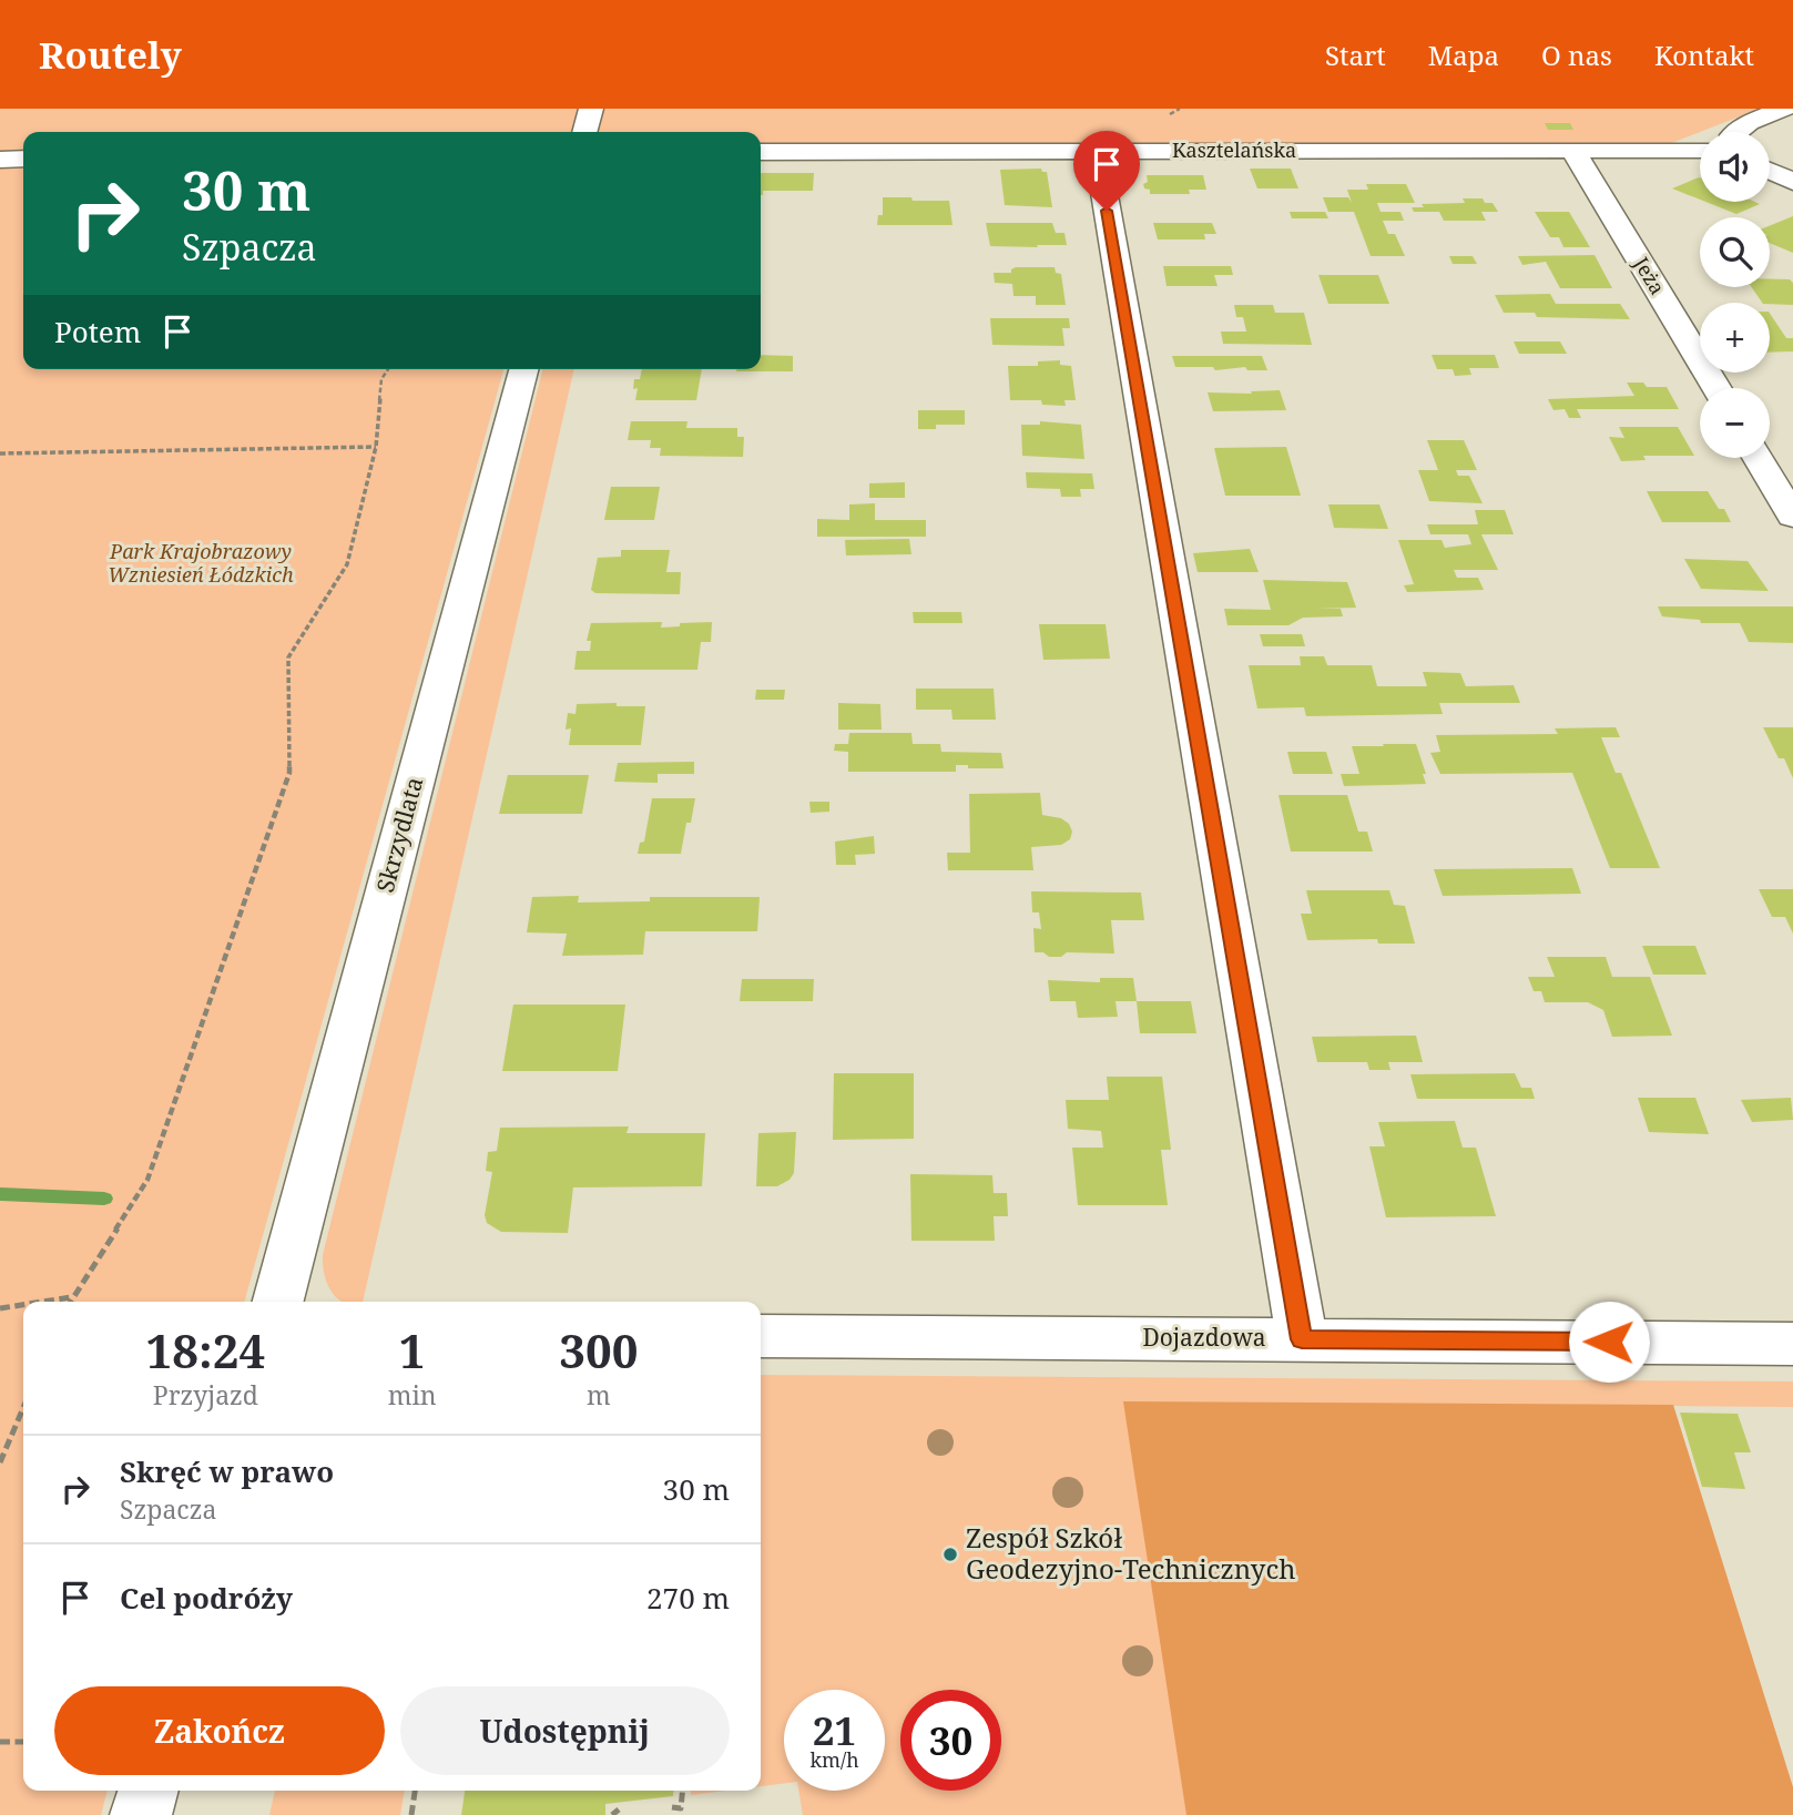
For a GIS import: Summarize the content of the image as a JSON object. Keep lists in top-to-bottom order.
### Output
{
  "streets": {
    "street": [
      "Kasztelańska",
      "Jeża",
      "Skrzydlata",
      "Dojazdowa"
    ]
  },
  "crossings": [
    ["Kasztelańska", "Jeża"]
  ],
  "parks": ["Park Krajobrazowy Wzniesień Łódzkich"],
  "places": ["Zespół Szkół Geodezyjno-Technicznych"],
  "page": {
    "header": "Routely",
    "nav": [
      "Start",
      "Mapa",
      "O nas",
      "Kontakt"
    ],
    "map_buttons": ["+", "−"],
    "turn": ["30 m", "Szpacza"],
    "then": "Potem",
    "eta": [
      "18:24",
      "Przyjazd",
      "1",
      "min",
      "300",
      "m"
    ],
    "list": [
      {
        "name": "Skręć w prawo",
        "note": "Szpacza",
        "value": "30 m"
      },
      {
        "name": "Cel podróży",
        "value": "270 m"
      }
    ],
    "buttons": ["Zakończ", "Udostępnij"],
    "speed": "21 km/h",
    "limit": "30"
  }
}
